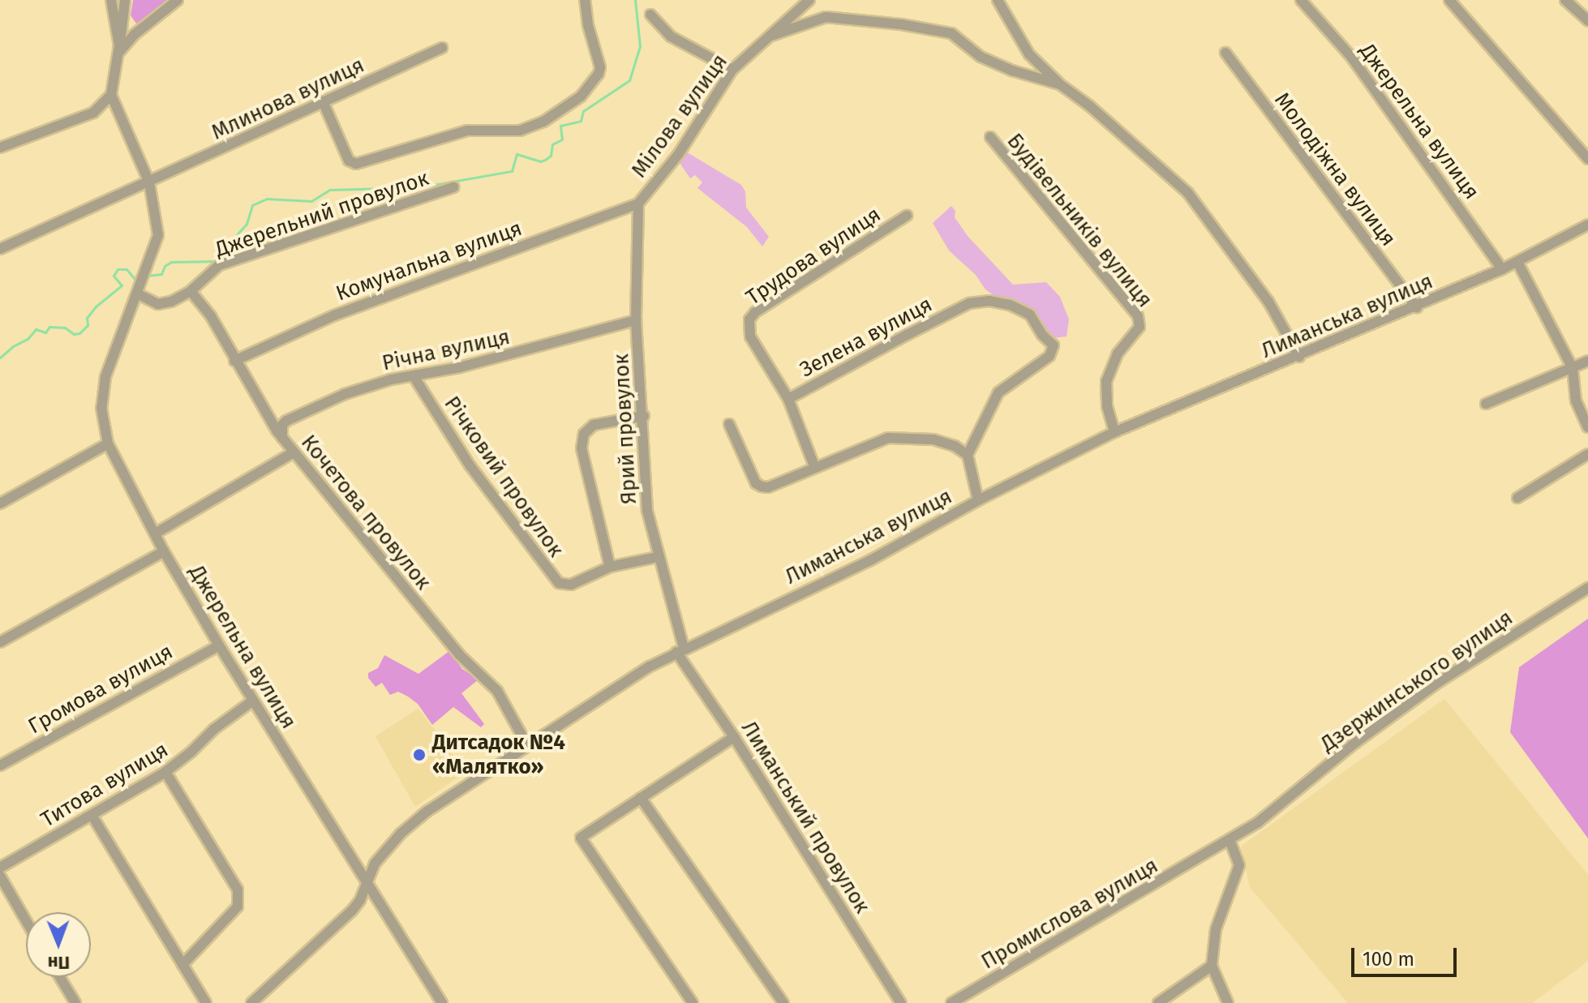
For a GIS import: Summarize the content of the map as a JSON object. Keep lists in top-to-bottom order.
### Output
{
  "streets": {
    "street": [
      "Млинова вулиця",
      "Мілова вулиця",
      "Джерельна вулиця",
      "Молодіжна вулиця",
      "Джерельний провулок",
      "Будівельників вулиця",
      "Трудова вулиця",
      "Комунальна вулиця",
      "Лиманська вулиця",
      "Зелена вулиця",
      "Річна вулиця",
      "Ярий провулок",
      "Річковий провулок",
      "Кочетова провулок",
      "Дзержинського вулиця",
      "Громова вулиця",
      "Титова вулиця",
      "Лиманський провулок",
      "Промислова вулиця"
    ]
  },
  "crossings": [
    ["Млинова вулиця", "Джерельна вулиця"],
    ["Мілова вулиця", "Комунальна вулиця"],
    ["Мілова вулиця", "Ярий провулок"],
    ["Джерельна вулиця", "Джерельний провулок"],
    ["Джерельна вулиця", "Лиманська вулиця"],
    ["Джерельна вулиця", "Громова вулиця"],
    ["Джерельна вулиця", "Титова вулиця"],
    ["Молодіжна вулиця", "Лиманська вулиця"],
    ["Джерельний провулок", "Кочетова провулок"],
    ["Будівельників вулиця", "Лиманська вулиця"],
    ["Трудова вулиця", "Зелена вулиця"],
    ["Комунальна вулиця", "Ярий провулок"],
    ["Комунальна вулиця", "Кочетова провулок"],
    ["Лиманська вулиця", "Ярий провулок"],
    ["Лиманська вулиця", "Кочетова провулок"],
    ["Лиманська вулиця", "Лиманський провулок"],
    ["Річна вулиця", "Ярий провулок"],
    ["Річна вулиця", "Річковий провулок"],
    ["Річна вулиця", "Кочетова провулок"],
    ["Ярий провулок", "Річковий провулок"],
    ["Ярий провулок", "Лиманський провулок"],
    ["Дзержинського вулиця", "Промислова вулиця"]
  ],
  "places": ["Дитсадок №4 «Малятко»"],
  "scale_bar": "100 m",
  "north": "bottom"
}
